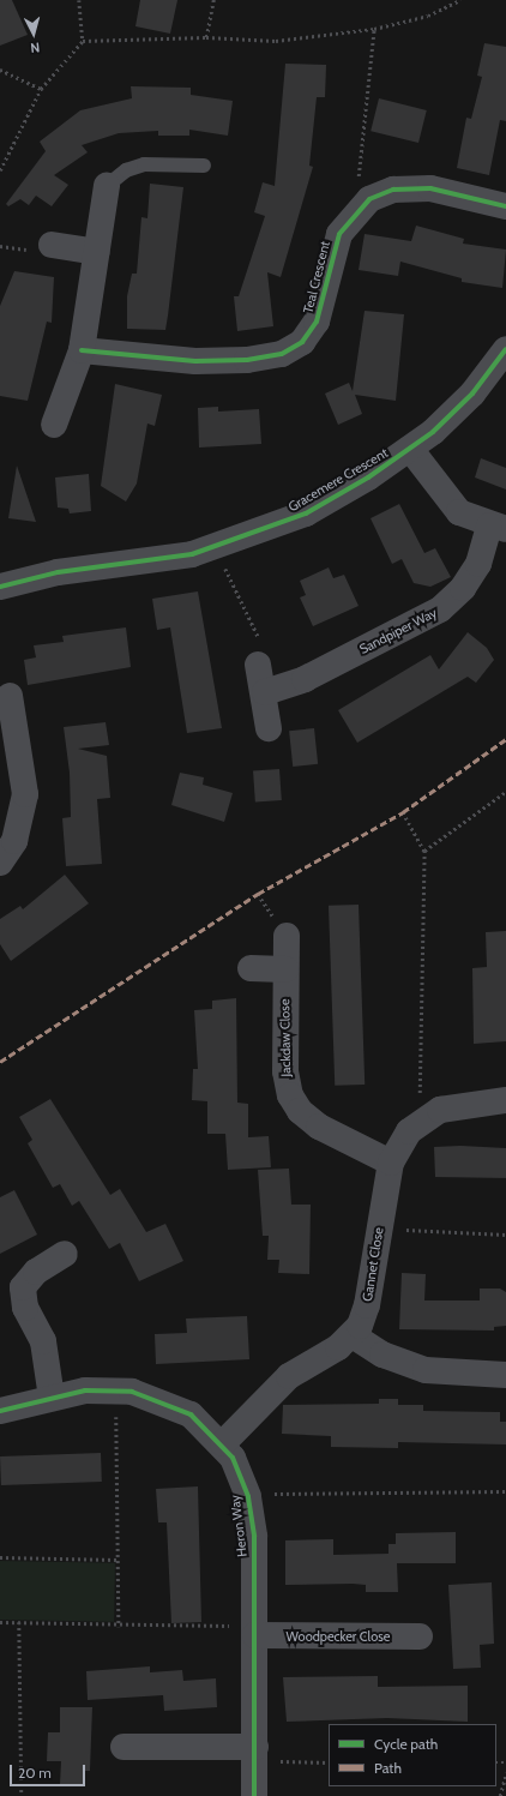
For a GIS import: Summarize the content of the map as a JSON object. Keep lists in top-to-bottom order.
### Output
{
  "streets": {
    "street": [
      "Teal Crescent",
      "Gracemere Crescent",
      "Sandpiper Way",
      "Jackdaw Close",
      "Gannet Close",
      "Heron Way",
      "Woodpecker Close"
    ]
  },
  "crossings": [
    ["Gracemere Crescent", "Sandpiper Way"],
    ["Jackdaw Close", "Gannet Close"],
    ["Heron Way", "Woodpecker Close"]
  ],
  "legend": ["Cycle path", "Path"],
  "scale_bar": "20 m",
  "north": "bottom"
}
